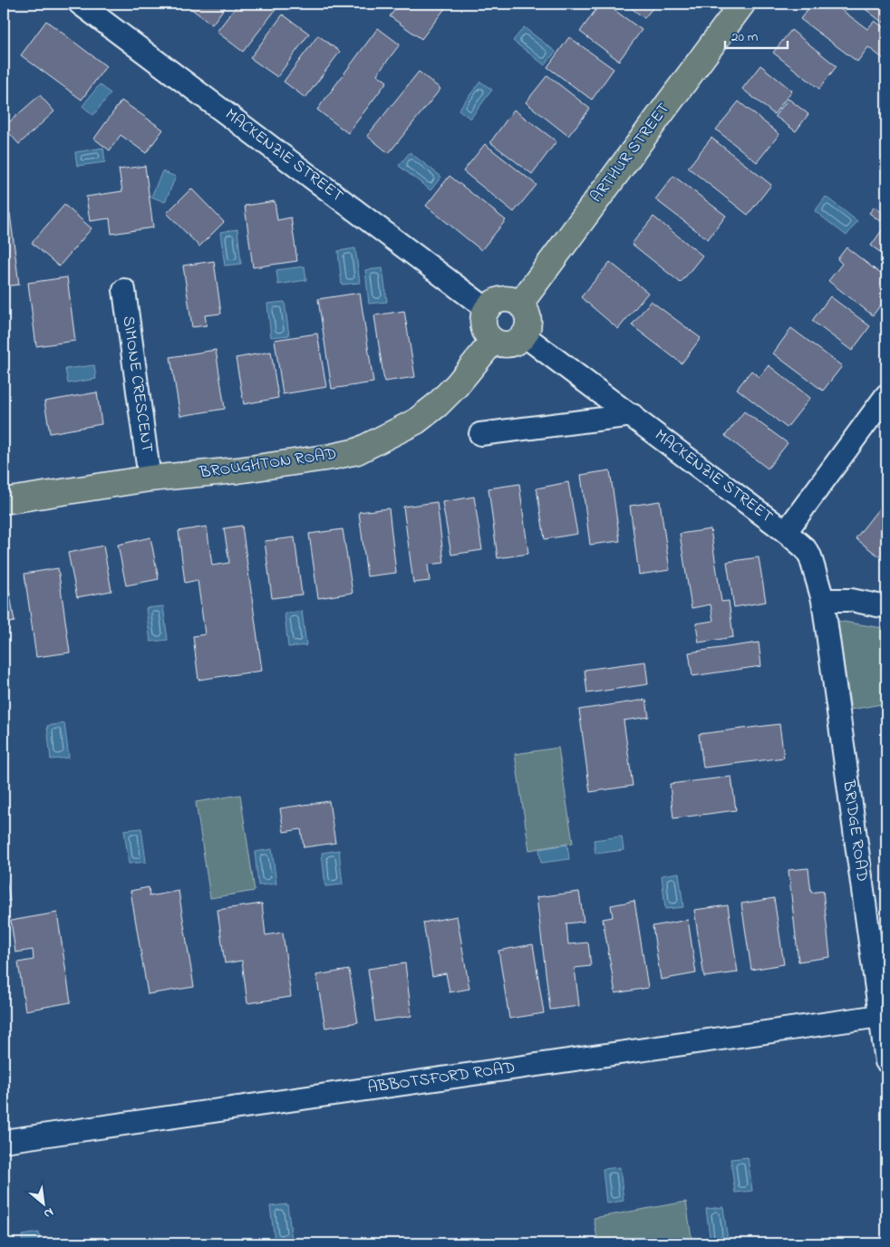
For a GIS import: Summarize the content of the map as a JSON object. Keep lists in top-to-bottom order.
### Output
{
  "streets": {
    "main road": ["ARTHUR STREET", "BROUGHTON ROAD"],
    "street": [
      "MACKENZIE STREET",
      "SIMONE CRESCENT",
      "BRIDGE ROAD",
      "ABBOTSFORD ROAD"
    ]
  },
  "crossings": [
    ["ARTHUR STREET", "MACKENZIE STREET"],
    ["ARTHUR STREET", "BROUGHTON ROAD"],
    ["MACKENZIE STREET", "BROUGHTON ROAD"],
    ["MACKENZIE STREET", "BRIDGE ROAD"],
    ["SIMONE CRESCENT", "BROUGHTON ROAD"],
    ["BRIDGE ROAD", "ABBOTSFORD ROAD"]
  ],
  "scale_bar": "20 m",
  "north": "bottom right"
}
